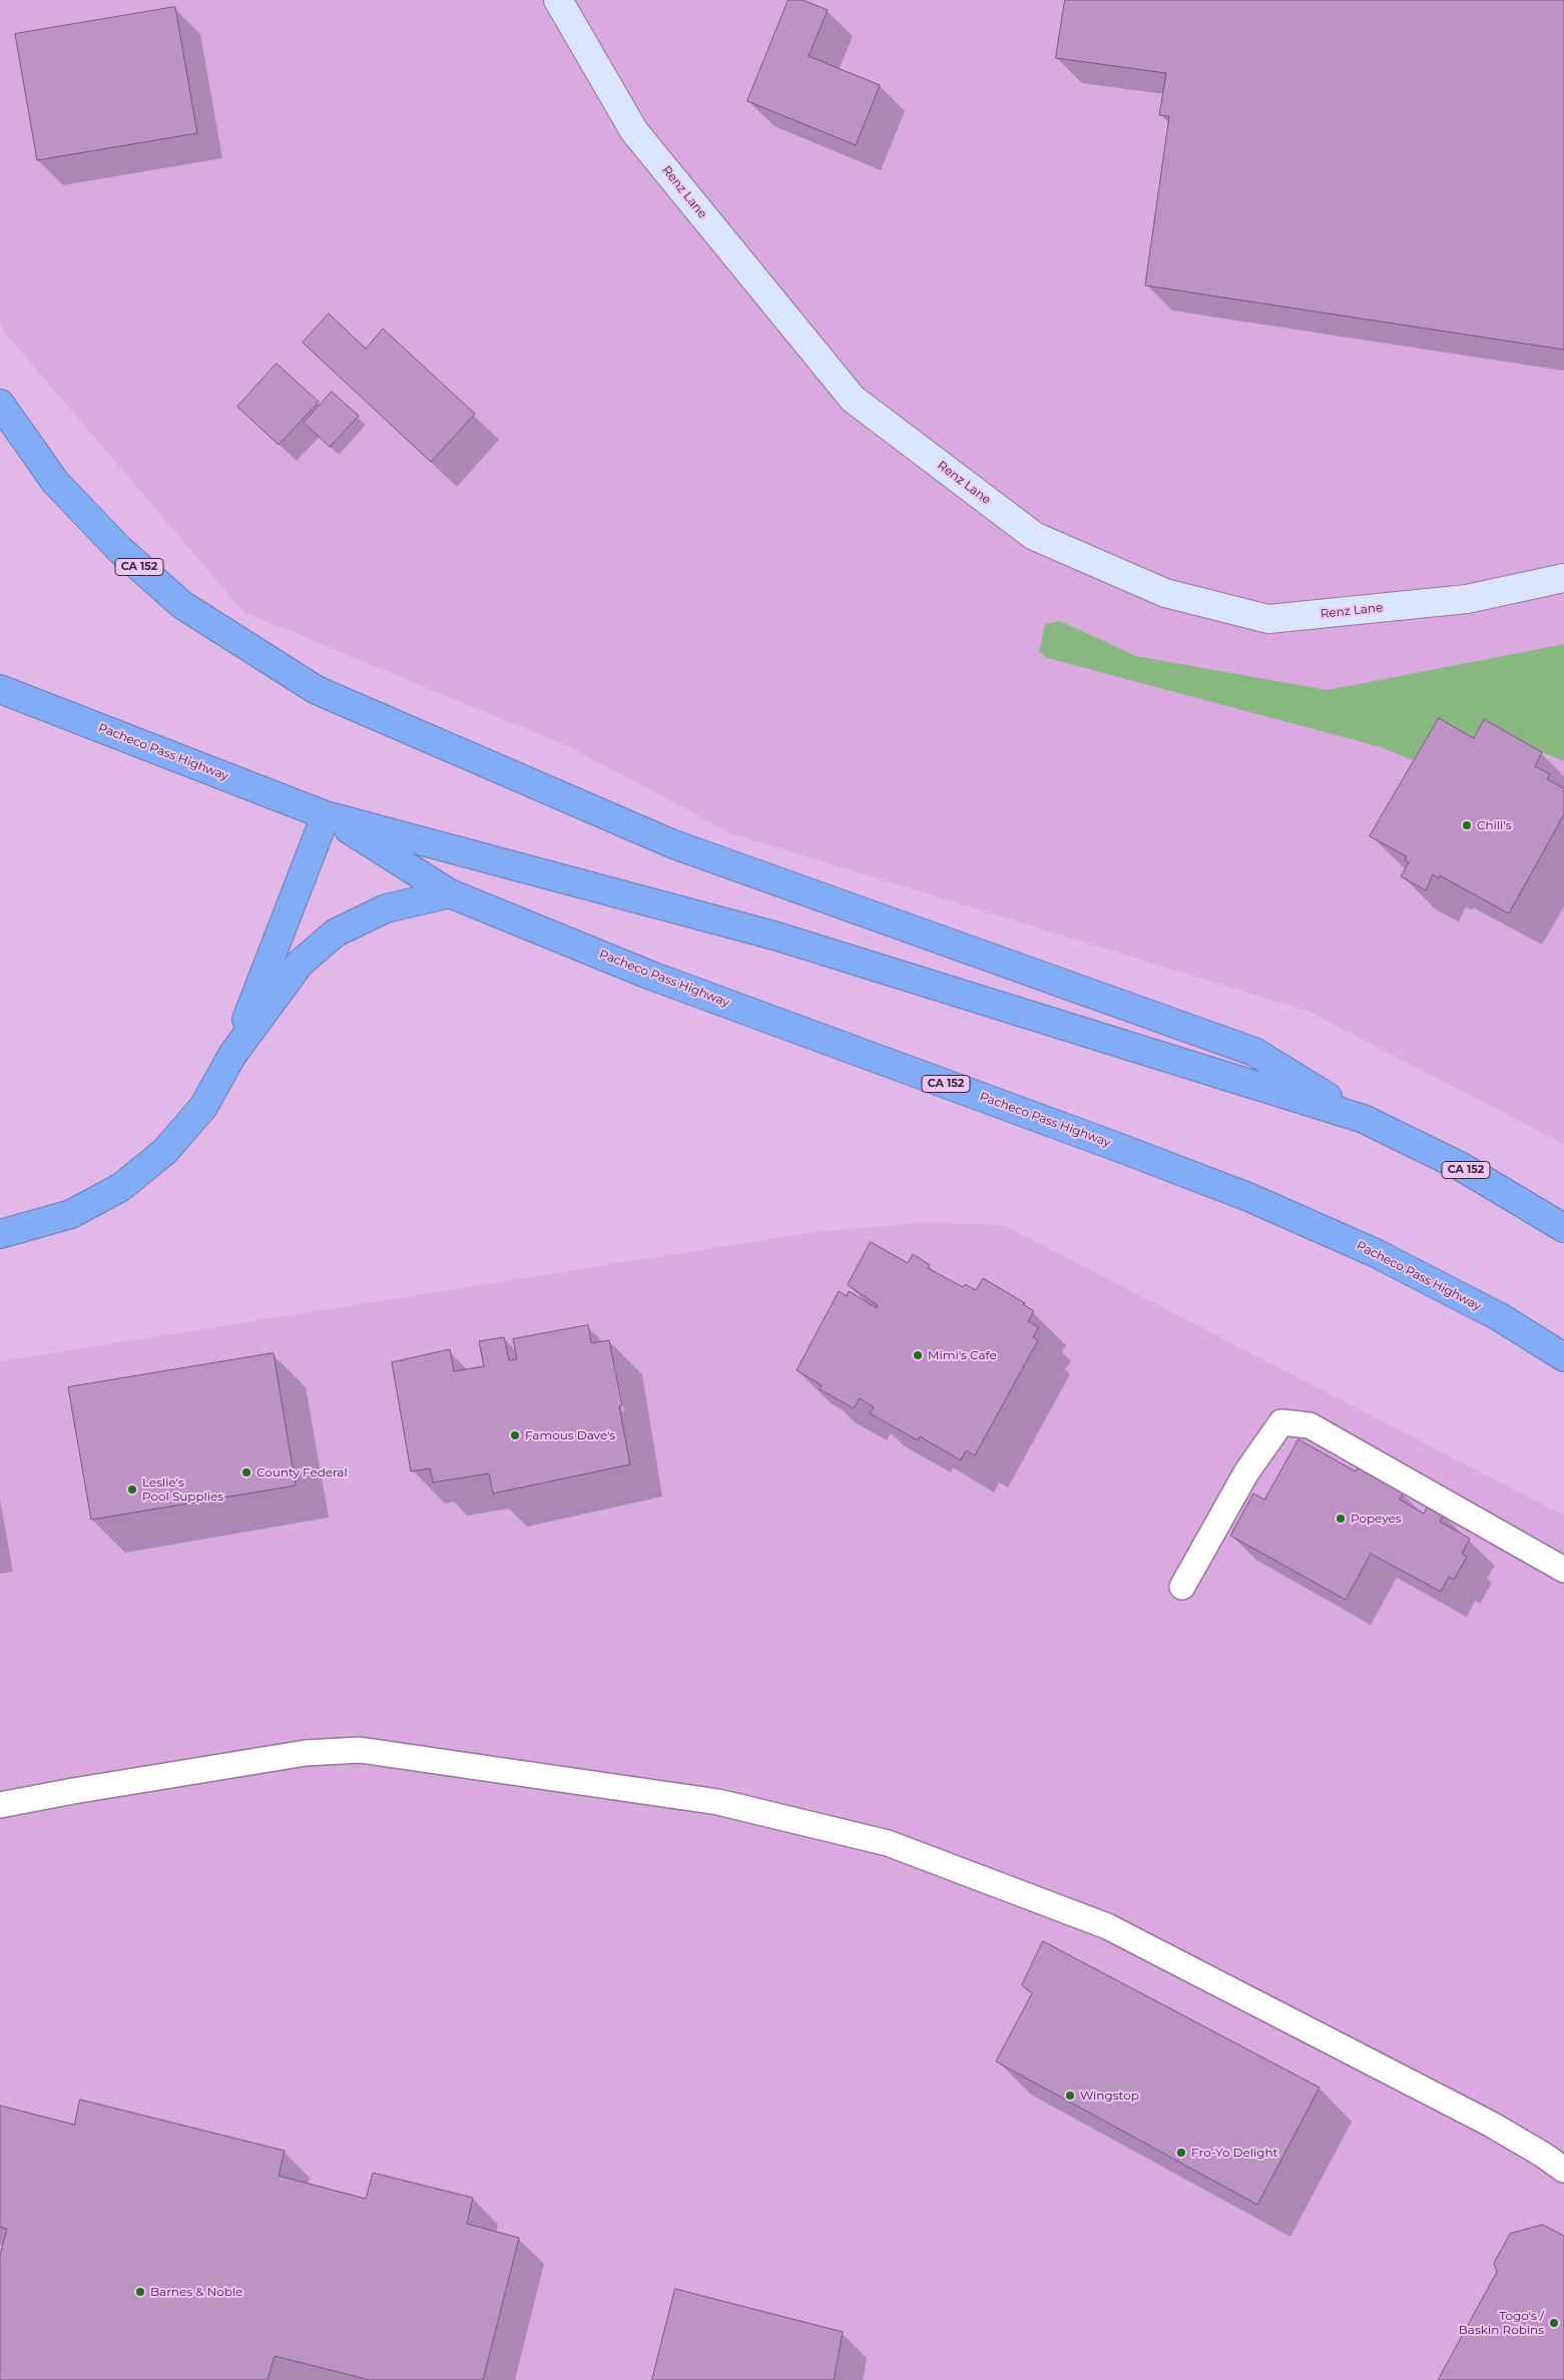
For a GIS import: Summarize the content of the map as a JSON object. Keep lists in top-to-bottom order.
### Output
{
  "streets": {
    "highway": ["CA 152", "Pacheco Pass Highway"],
    "street": ["Renz Lane"]
  },
  "crossings": [
    ["CA 152", "Pacheco Pass Highway"]
  ],
  "places": [
    "Chili's",
    "Mimi's Cafe",
    "Famous Dave's",
    "County Federal",
    "Leslie's Pool Supplies",
    "Popeyes",
    "Wingstop",
    "Fro-Yo Delight",
    "Barnes & Noble",
    "Togo's / Baskin Robins"
  ]
}
